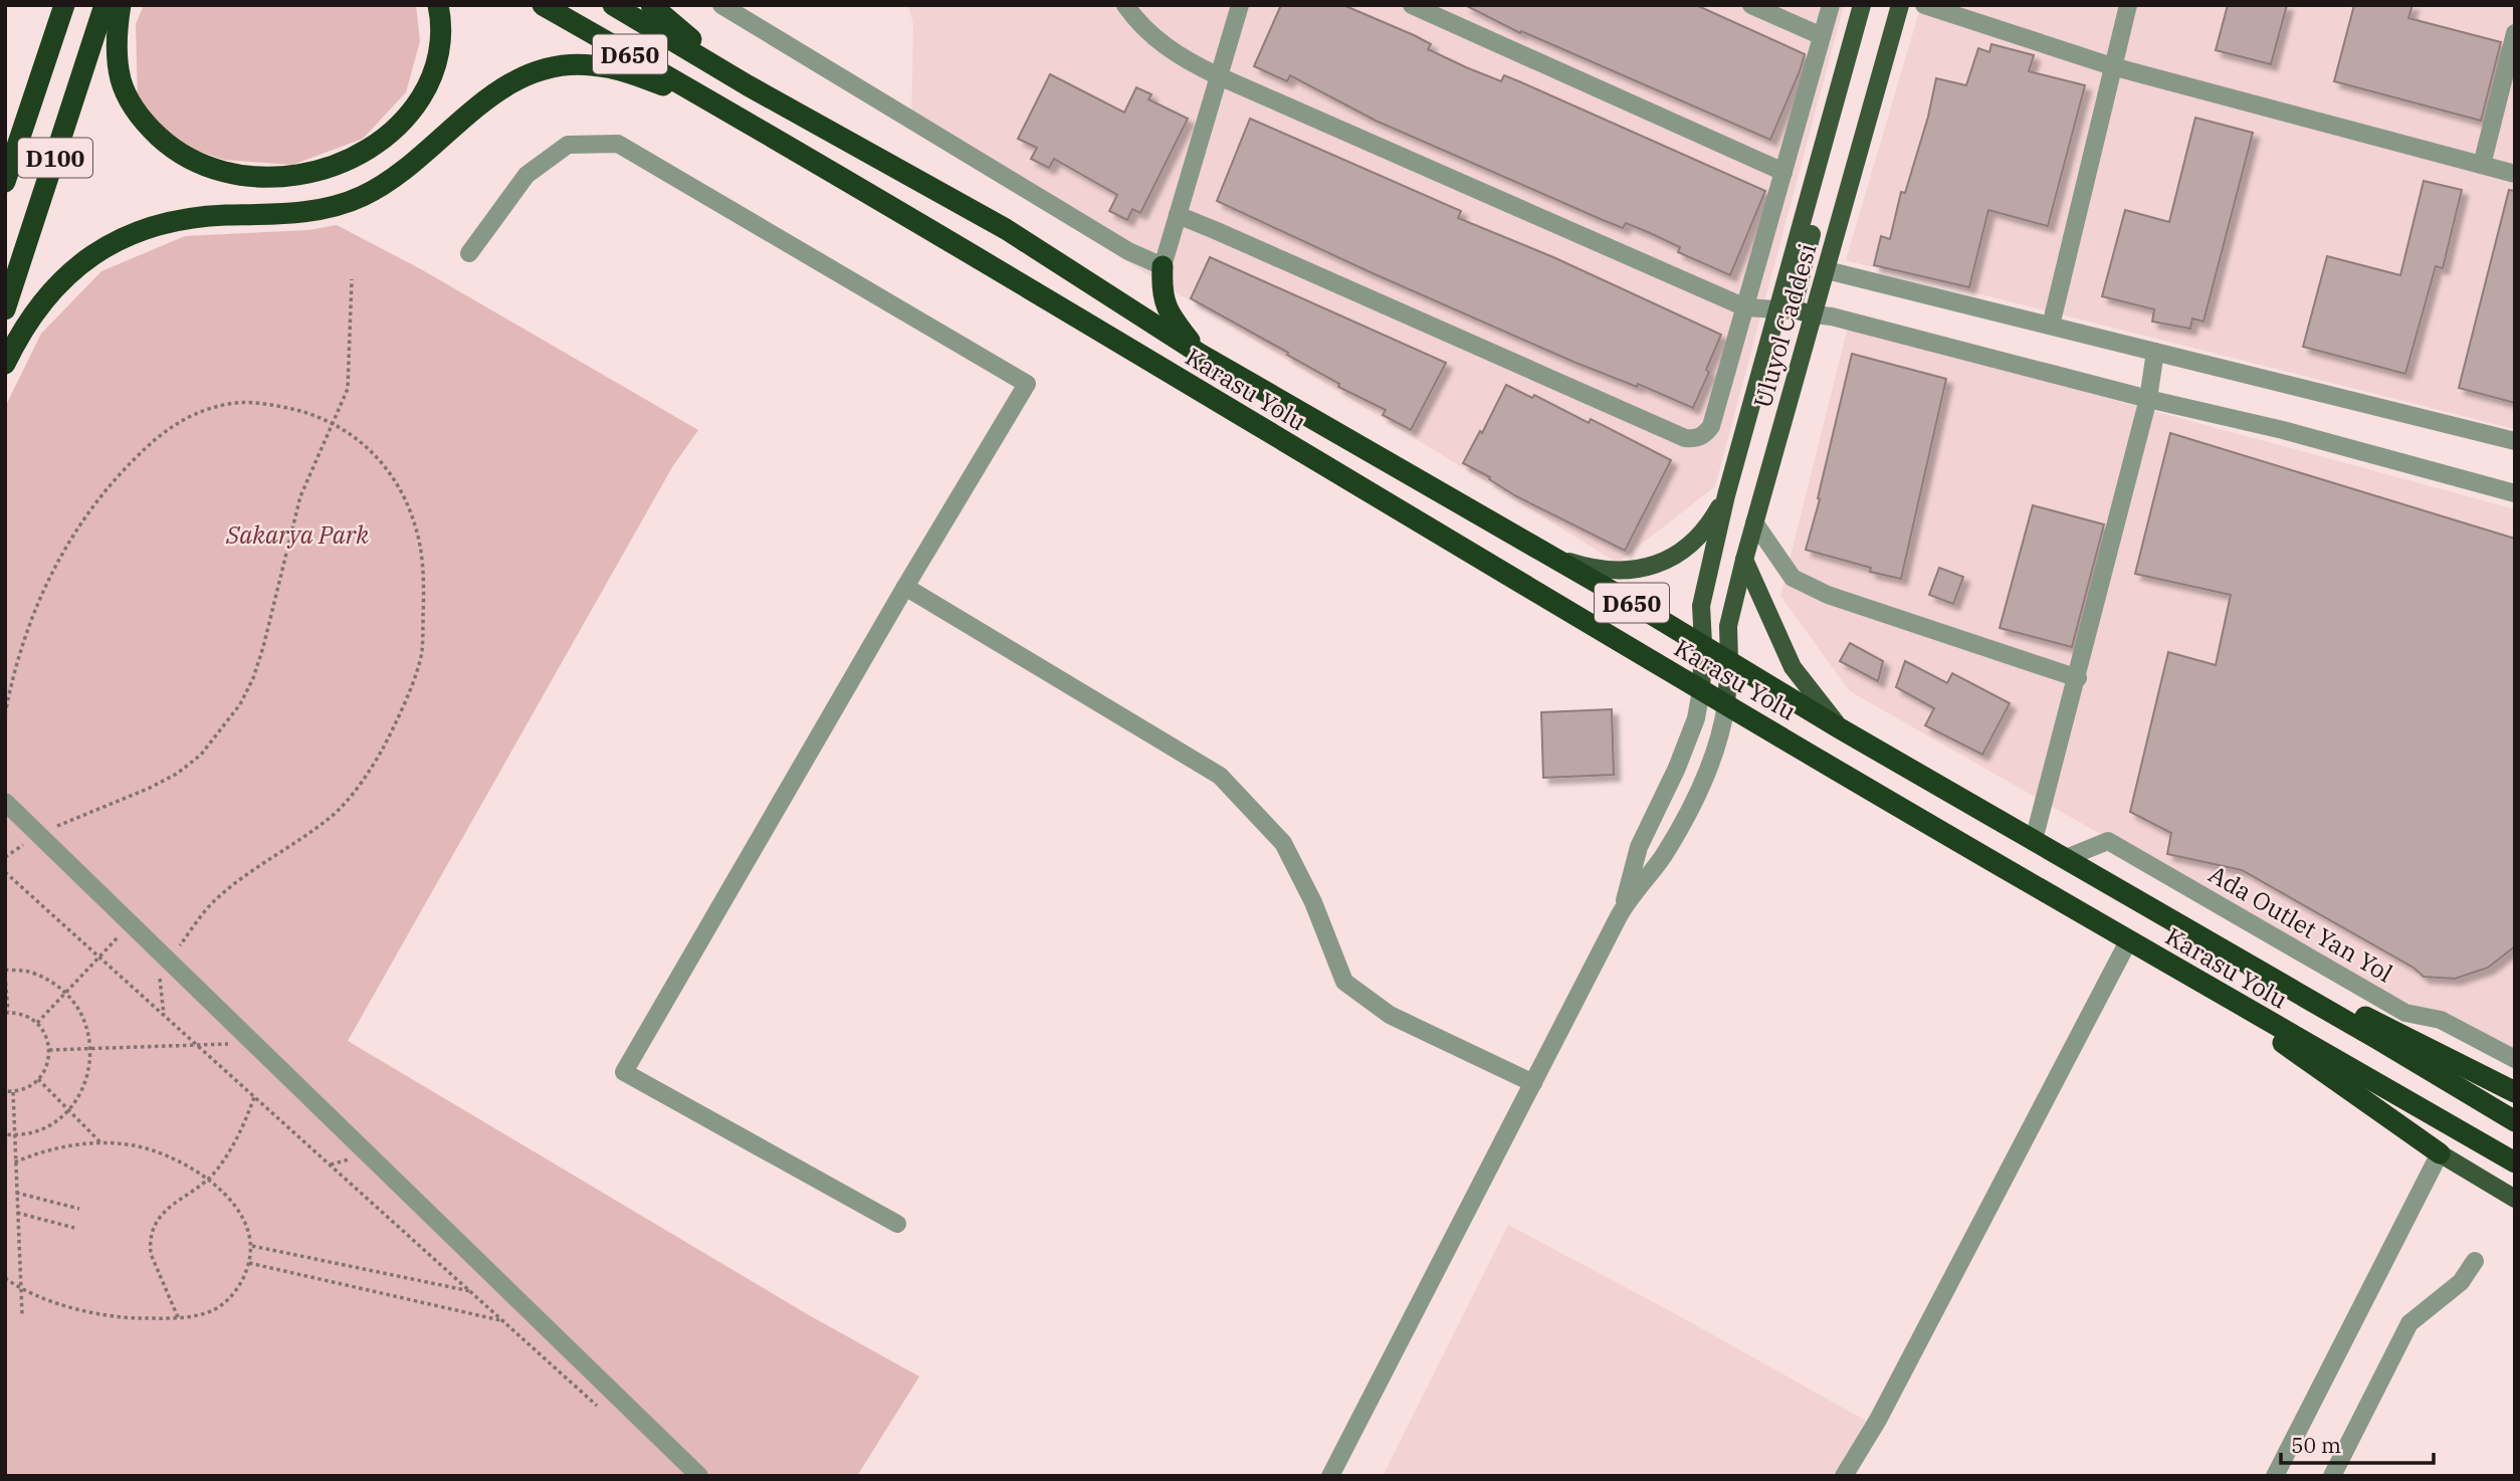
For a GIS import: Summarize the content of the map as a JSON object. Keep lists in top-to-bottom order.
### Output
{
  "streets": {
    "highway": ["D650", "D100", "Karasu Yolu"],
    "main road": ["Uluyol Caddesi"],
    "street": ["Ada Outlet Yan Yol"]
  },
  "crossings": [
    ["D650", "Karasu Yolu"],
    ["Uluyol Caddesi", "Karasu Yolu"],
    ["Karasu Yolu", "Ada Outlet Yan Yol"]
  ],
  "parks": ["Sakarya Park"],
  "scale_bar": "50 m"
}
